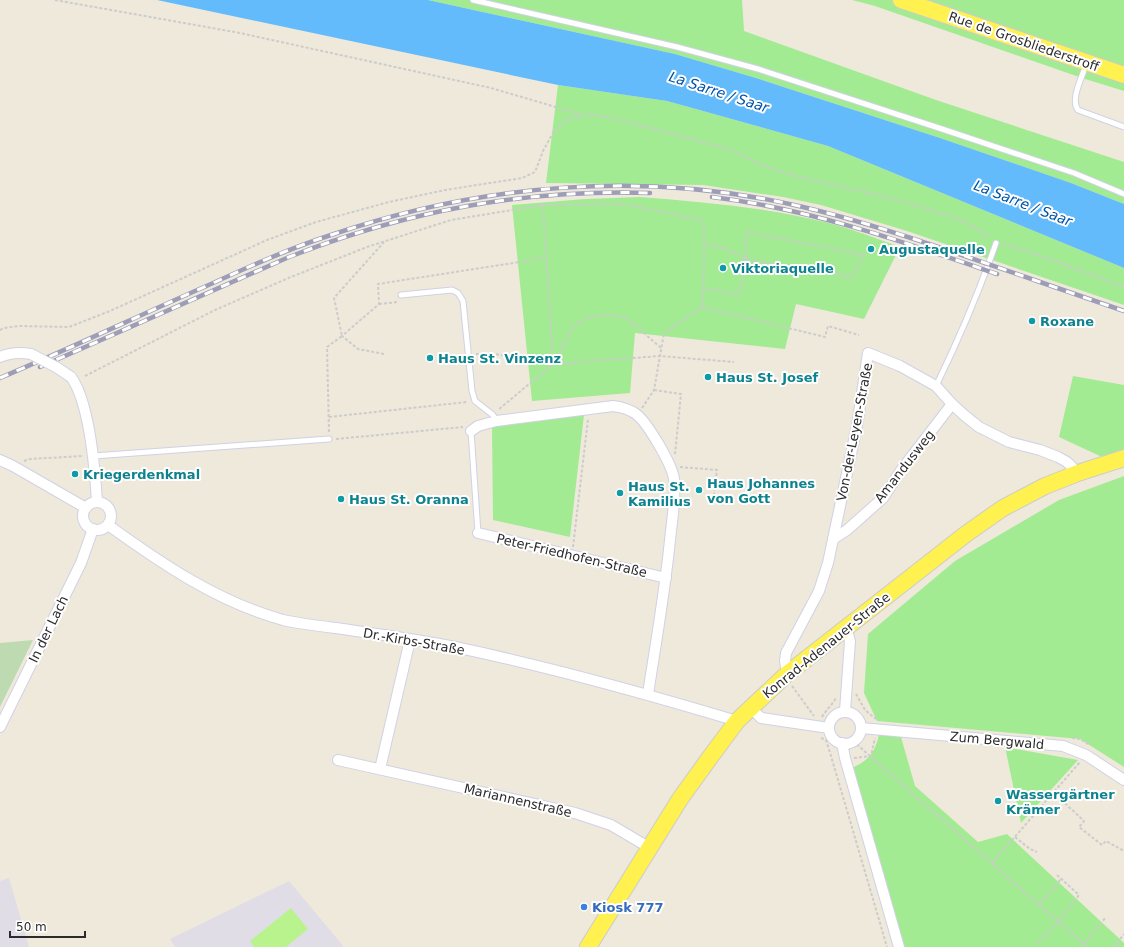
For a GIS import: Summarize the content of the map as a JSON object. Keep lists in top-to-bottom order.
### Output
{
  "streets": {
    "main road": ["Rue de Grosbliederstroff", "Konrad-Adenauer-Straße"],
    "street": [
      "Von-der-Leyen-Straße",
      "Amandusweg",
      "Peter-Friedhofen-Straße",
      "In der Lach",
      "Dr.-Kirbs-Straße",
      "Zum Bergwald",
      "Mariannenstraße"
    ]
  },
  "crossings": [
    ["Von-der-Leyen-Straße", "Amandusweg"],
    ["Von-der-Leyen-Straße", "Konrad-Adenauer-Straße"],
    ["Peter-Friedhofen-Straße", "Dr.-Kirbs-Straße"],
    ["In der Lach", "Dr.-Kirbs-Straße"],
    ["Dr.-Kirbs-Straße", "Konrad-Adenauer-Straße"],
    ["Konrad-Adenauer-Straße", "Mariannenstraße"]
  ],
  "water": ["La Sarre / Saar"],
  "places": [
    "Augustaquelle",
    "Viktoriaquelle",
    "Roxane",
    "Haus St. Vinzenz",
    "Haus St. Josef",
    "Kriegerdenkmal",
    "Haus Johannes von Gott",
    "Haus St. Kamilius",
    "Haus St. Oranna",
    "Wassergärtner Krämer",
    "Kiosk 777"
  ],
  "scale_bar": "50 m"
}
